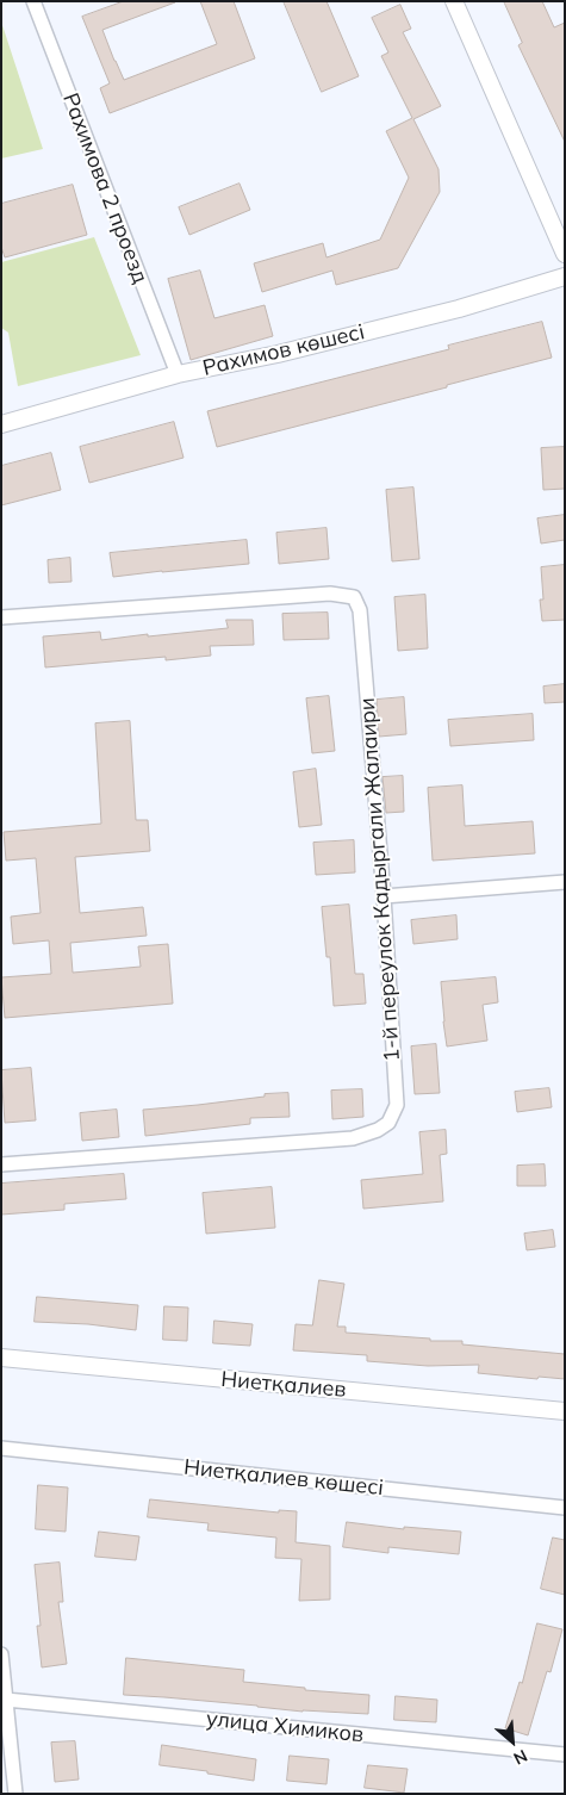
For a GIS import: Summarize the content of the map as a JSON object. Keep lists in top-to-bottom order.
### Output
{
  "streets": {
    "street": [
      "Рахимова 2 проезд",
      "Рахимов көшесі",
      "1-й переулок Кадыргали Жалаири",
      "Ниетқалиев",
      "Ниетқалиев көшесі",
      "улица Химиков"
    ]
  },
  "crossings": [
    ["Рахимова 2 проезд", "Рахимов көшесі"]
  ],
  "north": "bottom right"
}
